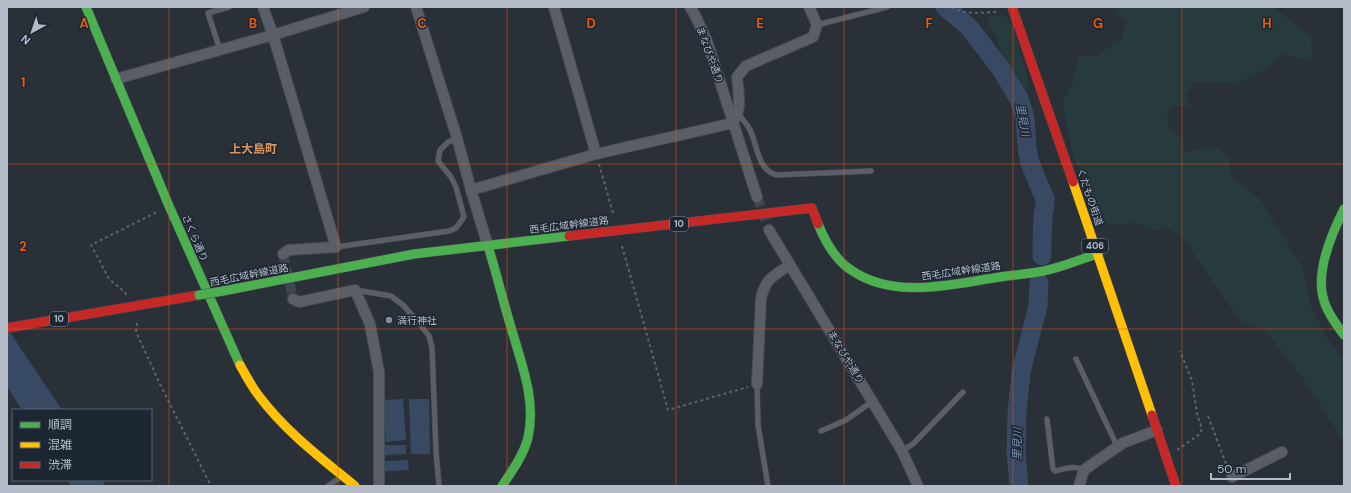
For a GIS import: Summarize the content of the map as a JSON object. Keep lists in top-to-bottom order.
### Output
{
  "streets": {
    "main road": [
      "くだもの街道",
      "10",
      "西毛広域幹線道路",
      "さくら通り",
      "406"
    ],
    "street": ["まなびや通り"]
  },
  "crossings": [
    ["くだもの街道", "西毛広域幹線道路"]
  ],
  "districts": ["上大島町"],
  "water": ["里見川"],
  "places": ["満行神社"],
  "legend": ["順調", "混雑", "渋滞"],
  "scale_bar": "50 m",
  "north": "bottom left",
  "grid": {
    "columns": [
      "A",
      "B",
      "C",
      "D",
      "E",
      "F",
      "G",
      "H"
    ],
    "rows": ["1", "2"]
  }
}
